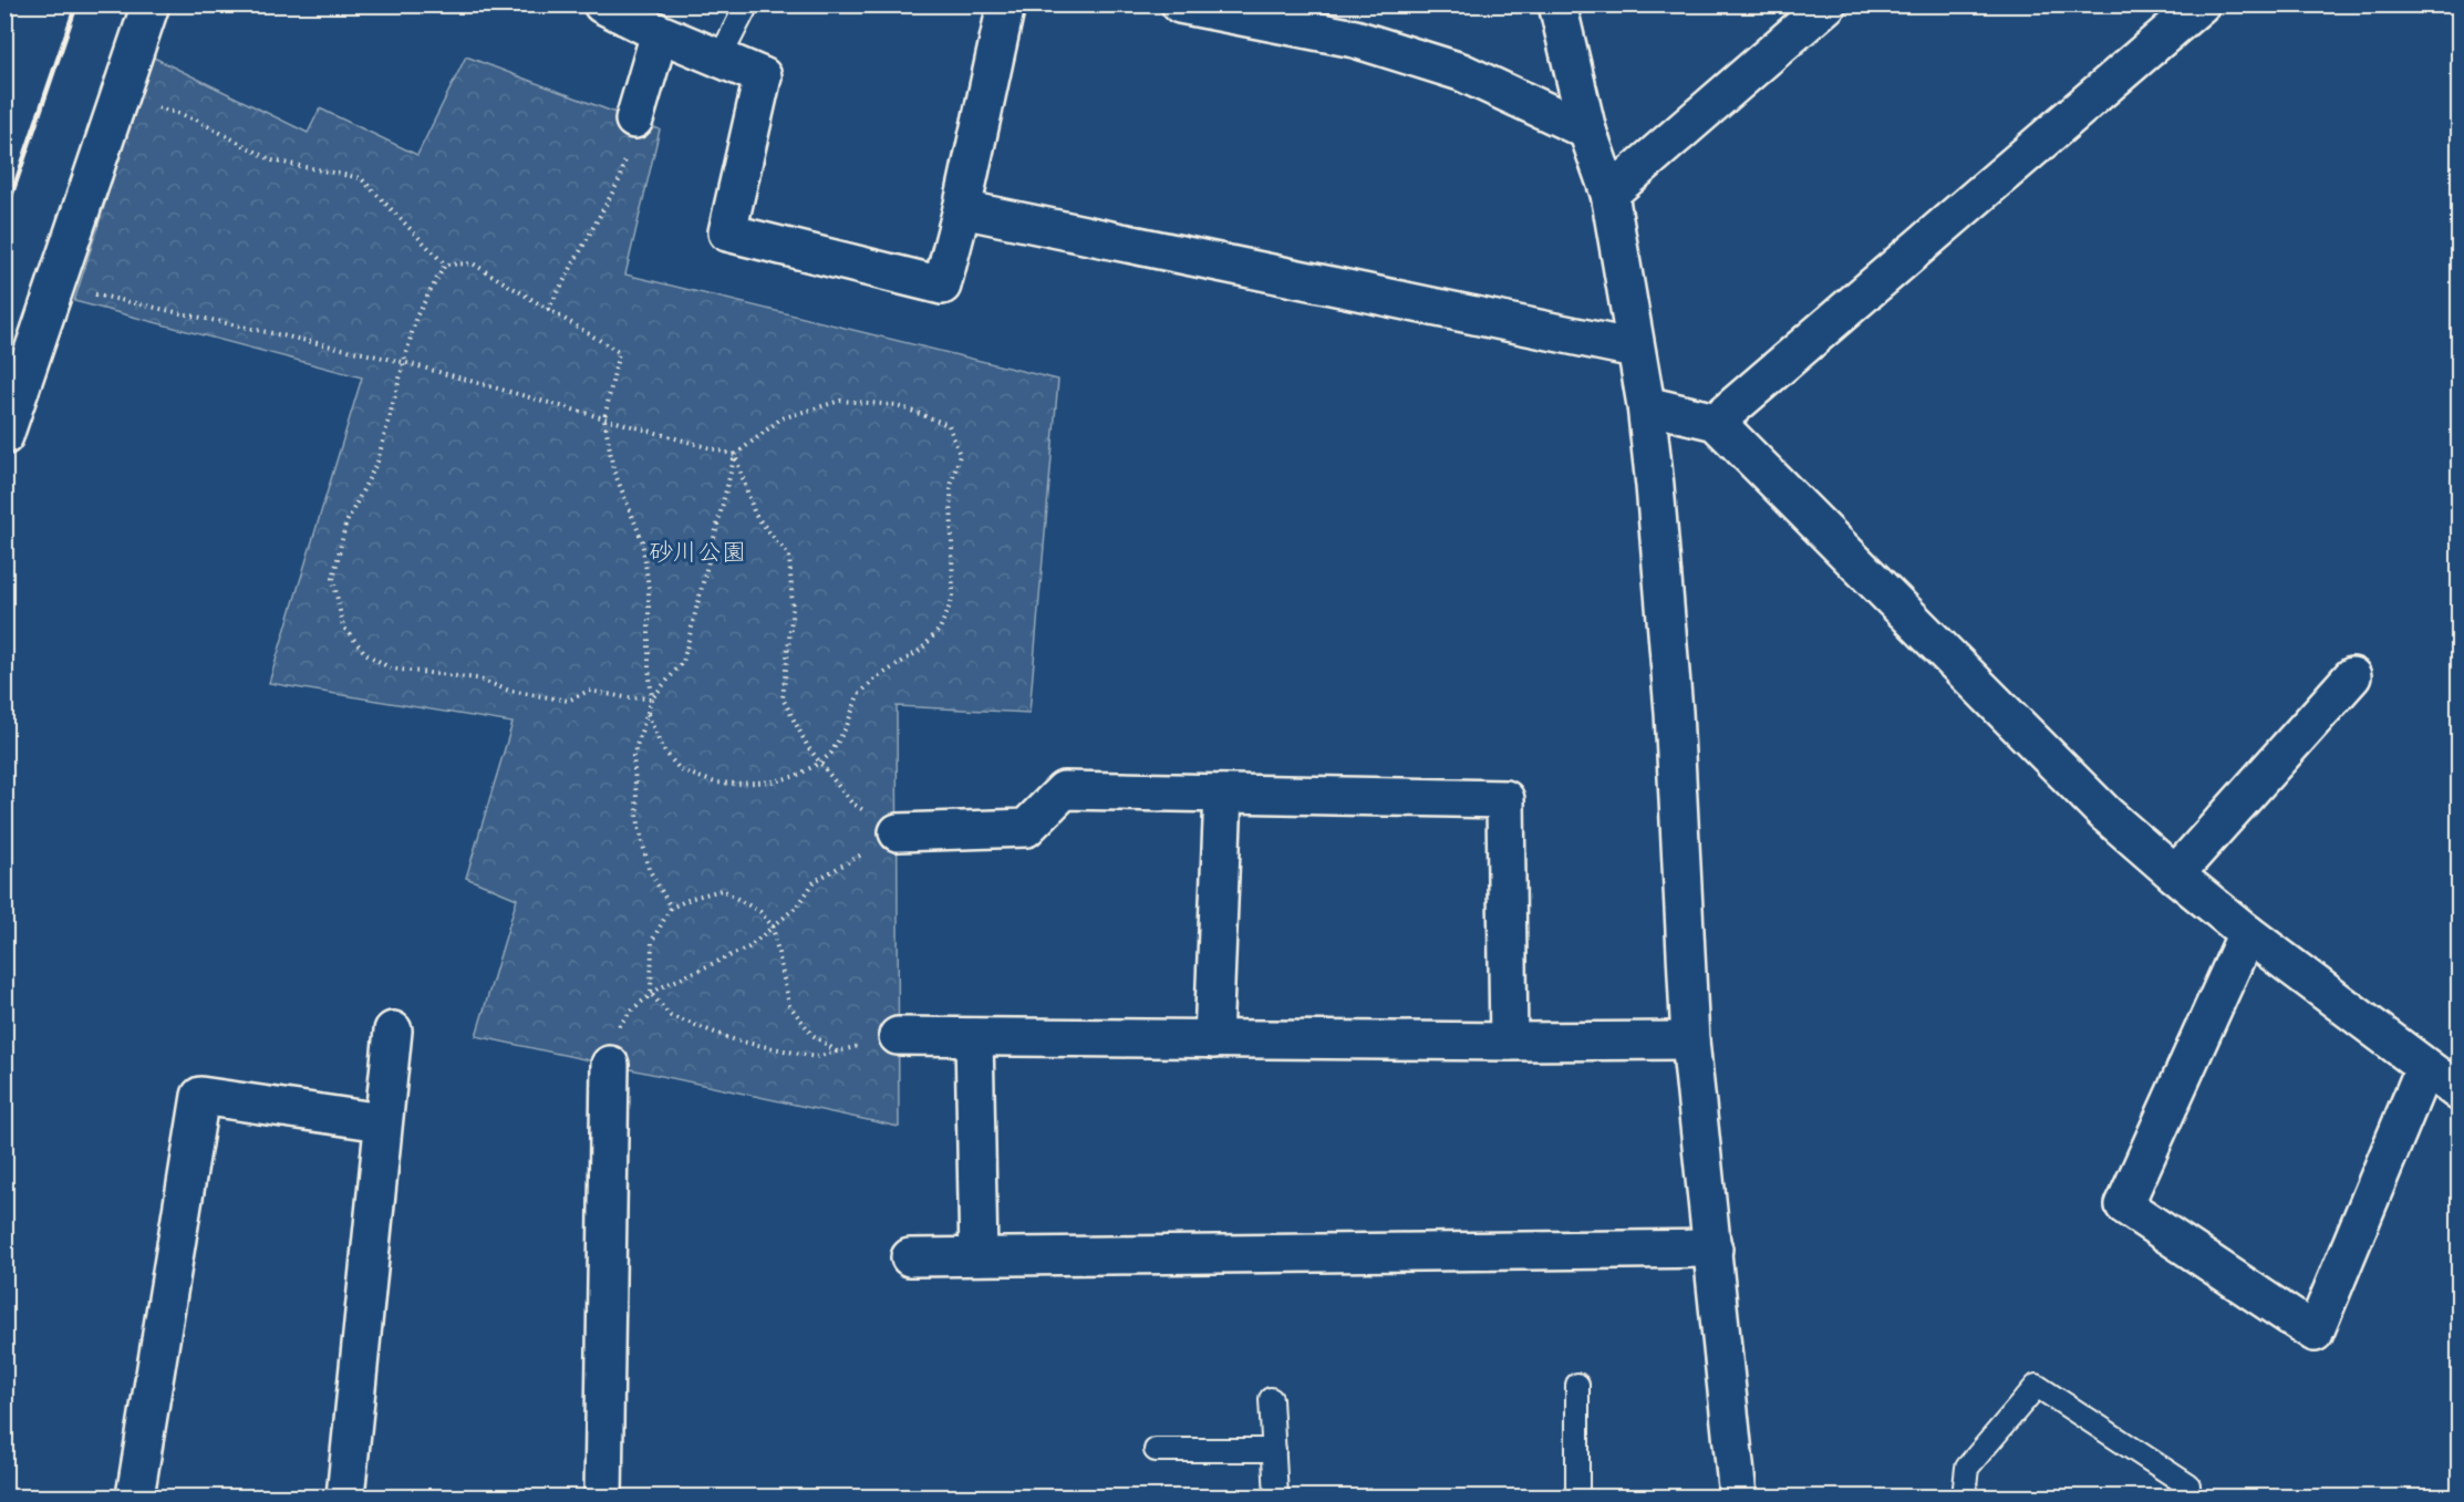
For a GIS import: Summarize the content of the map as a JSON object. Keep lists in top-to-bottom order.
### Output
{
  "parks": ["砂川公園"]
}
